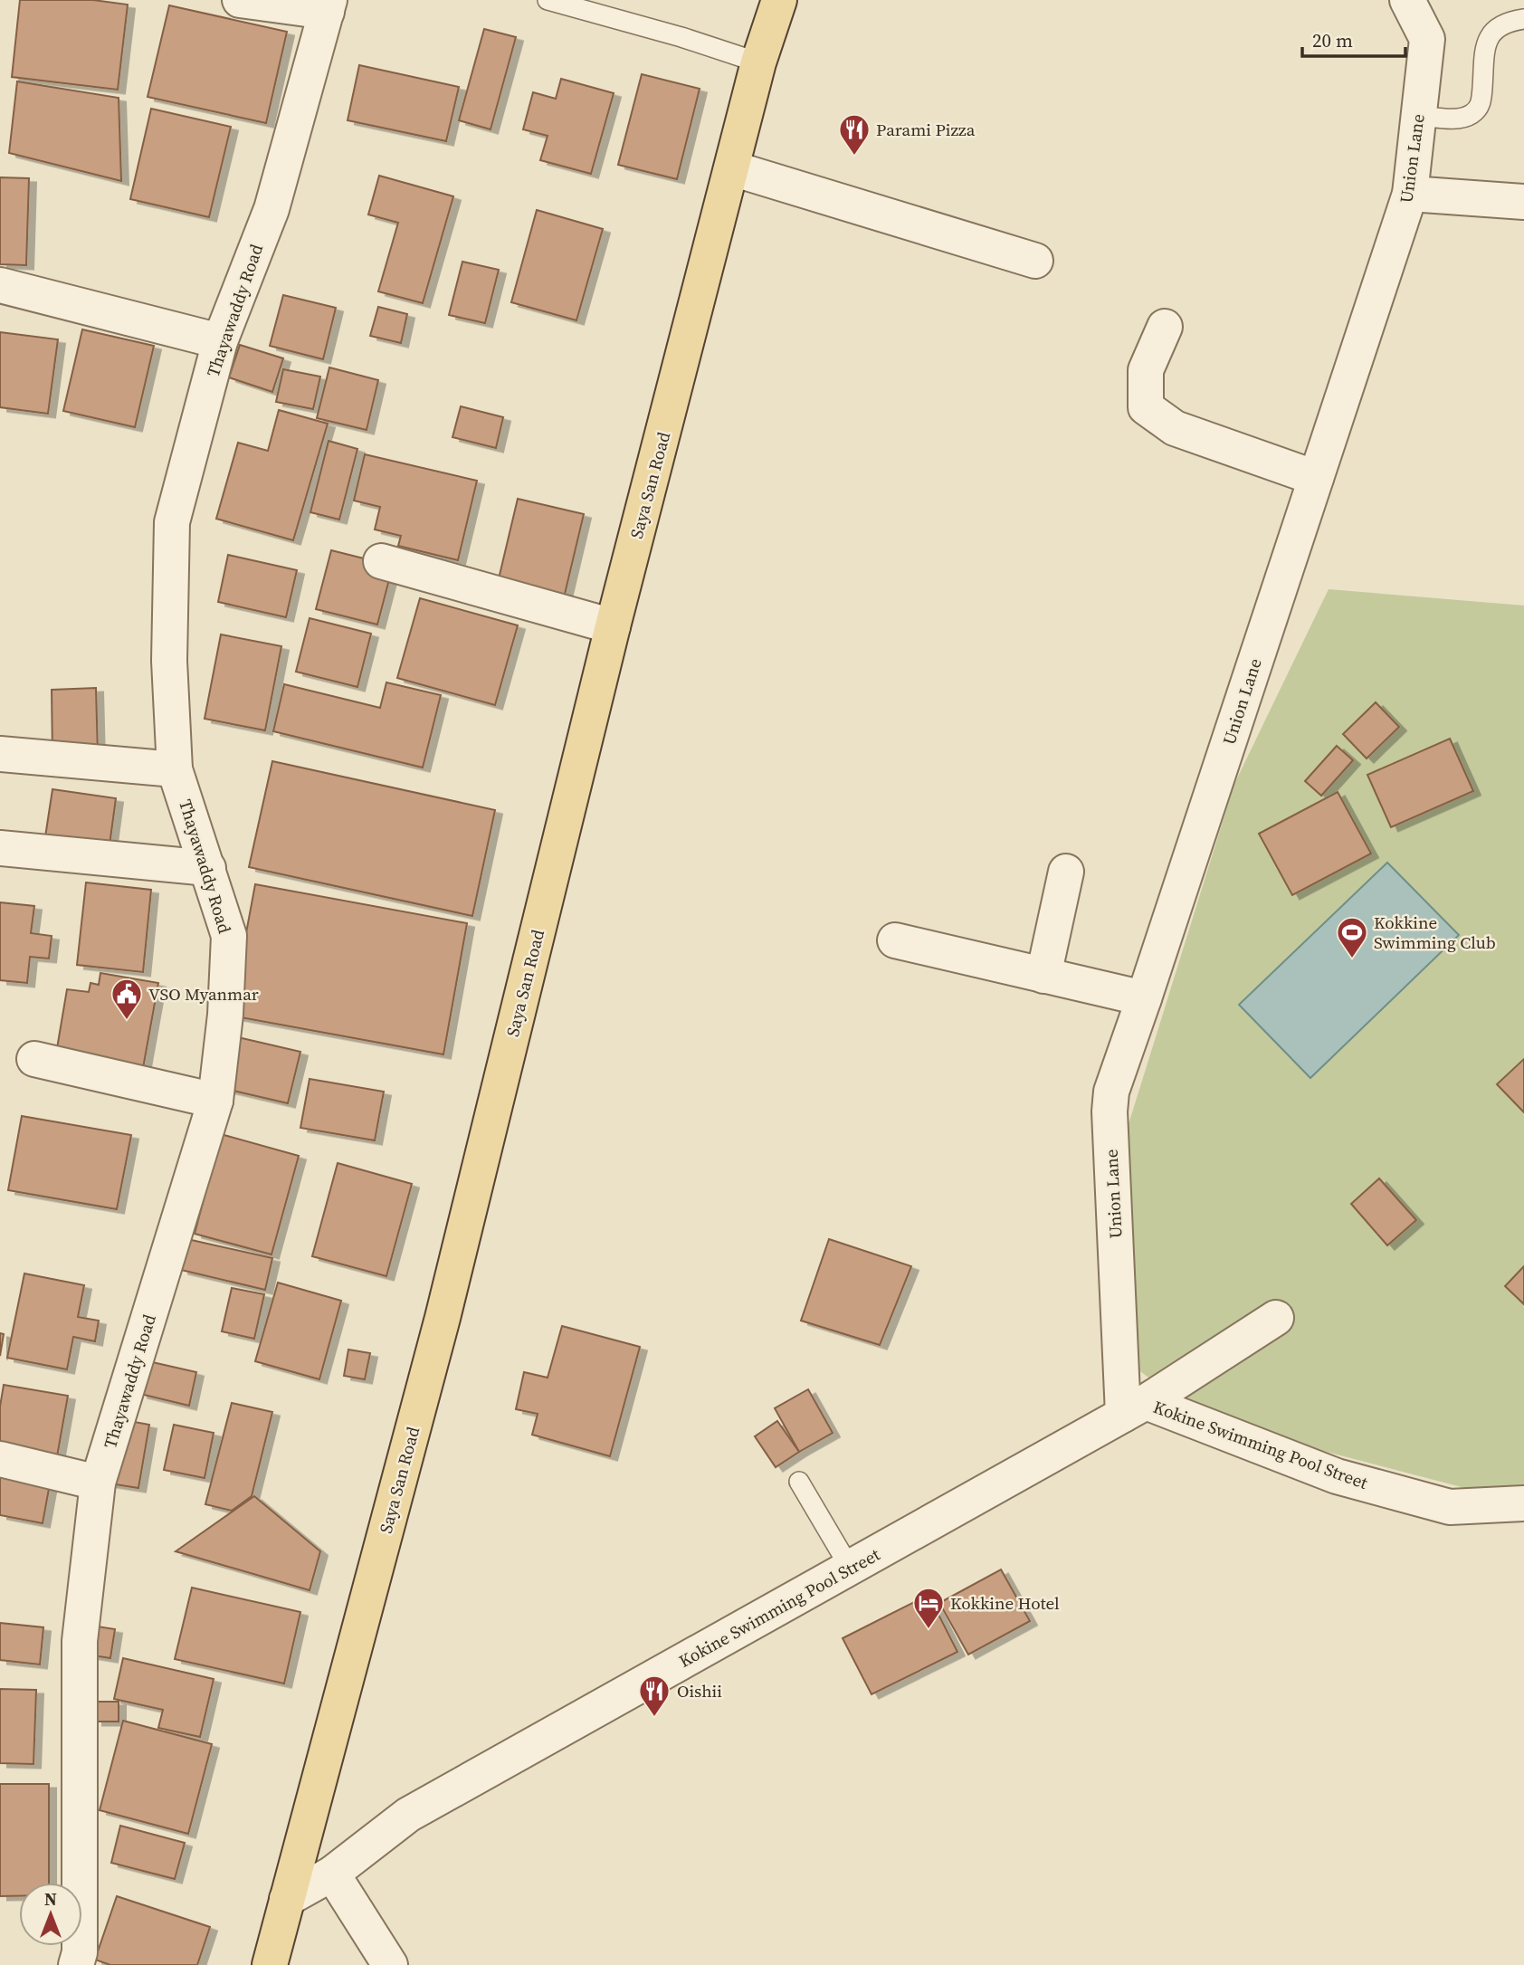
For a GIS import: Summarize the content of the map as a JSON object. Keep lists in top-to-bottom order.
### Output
{
  "streets": {
    "main road": ["Saya San Road"],
    "street": ["Union Lane", "Thayawaddy Road", "Kokine Swimming Pool Street"]
  },
  "crossings": [
    ["Union Lane", "Kokine Swimming Pool Street"],
    ["Saya San Road", "Kokine Swimming Pool Street"]
  ],
  "places": {
    "restaurant": ["Parami Pizza", "Oishii"],
    "sports": ["Kokkine Swimming Club"],
    "public building": ["VSO Myanmar"],
    "hotel": ["Kokkine Hotel"]
  },
  "scale_bar": "20 m",
  "north": "top"
}
